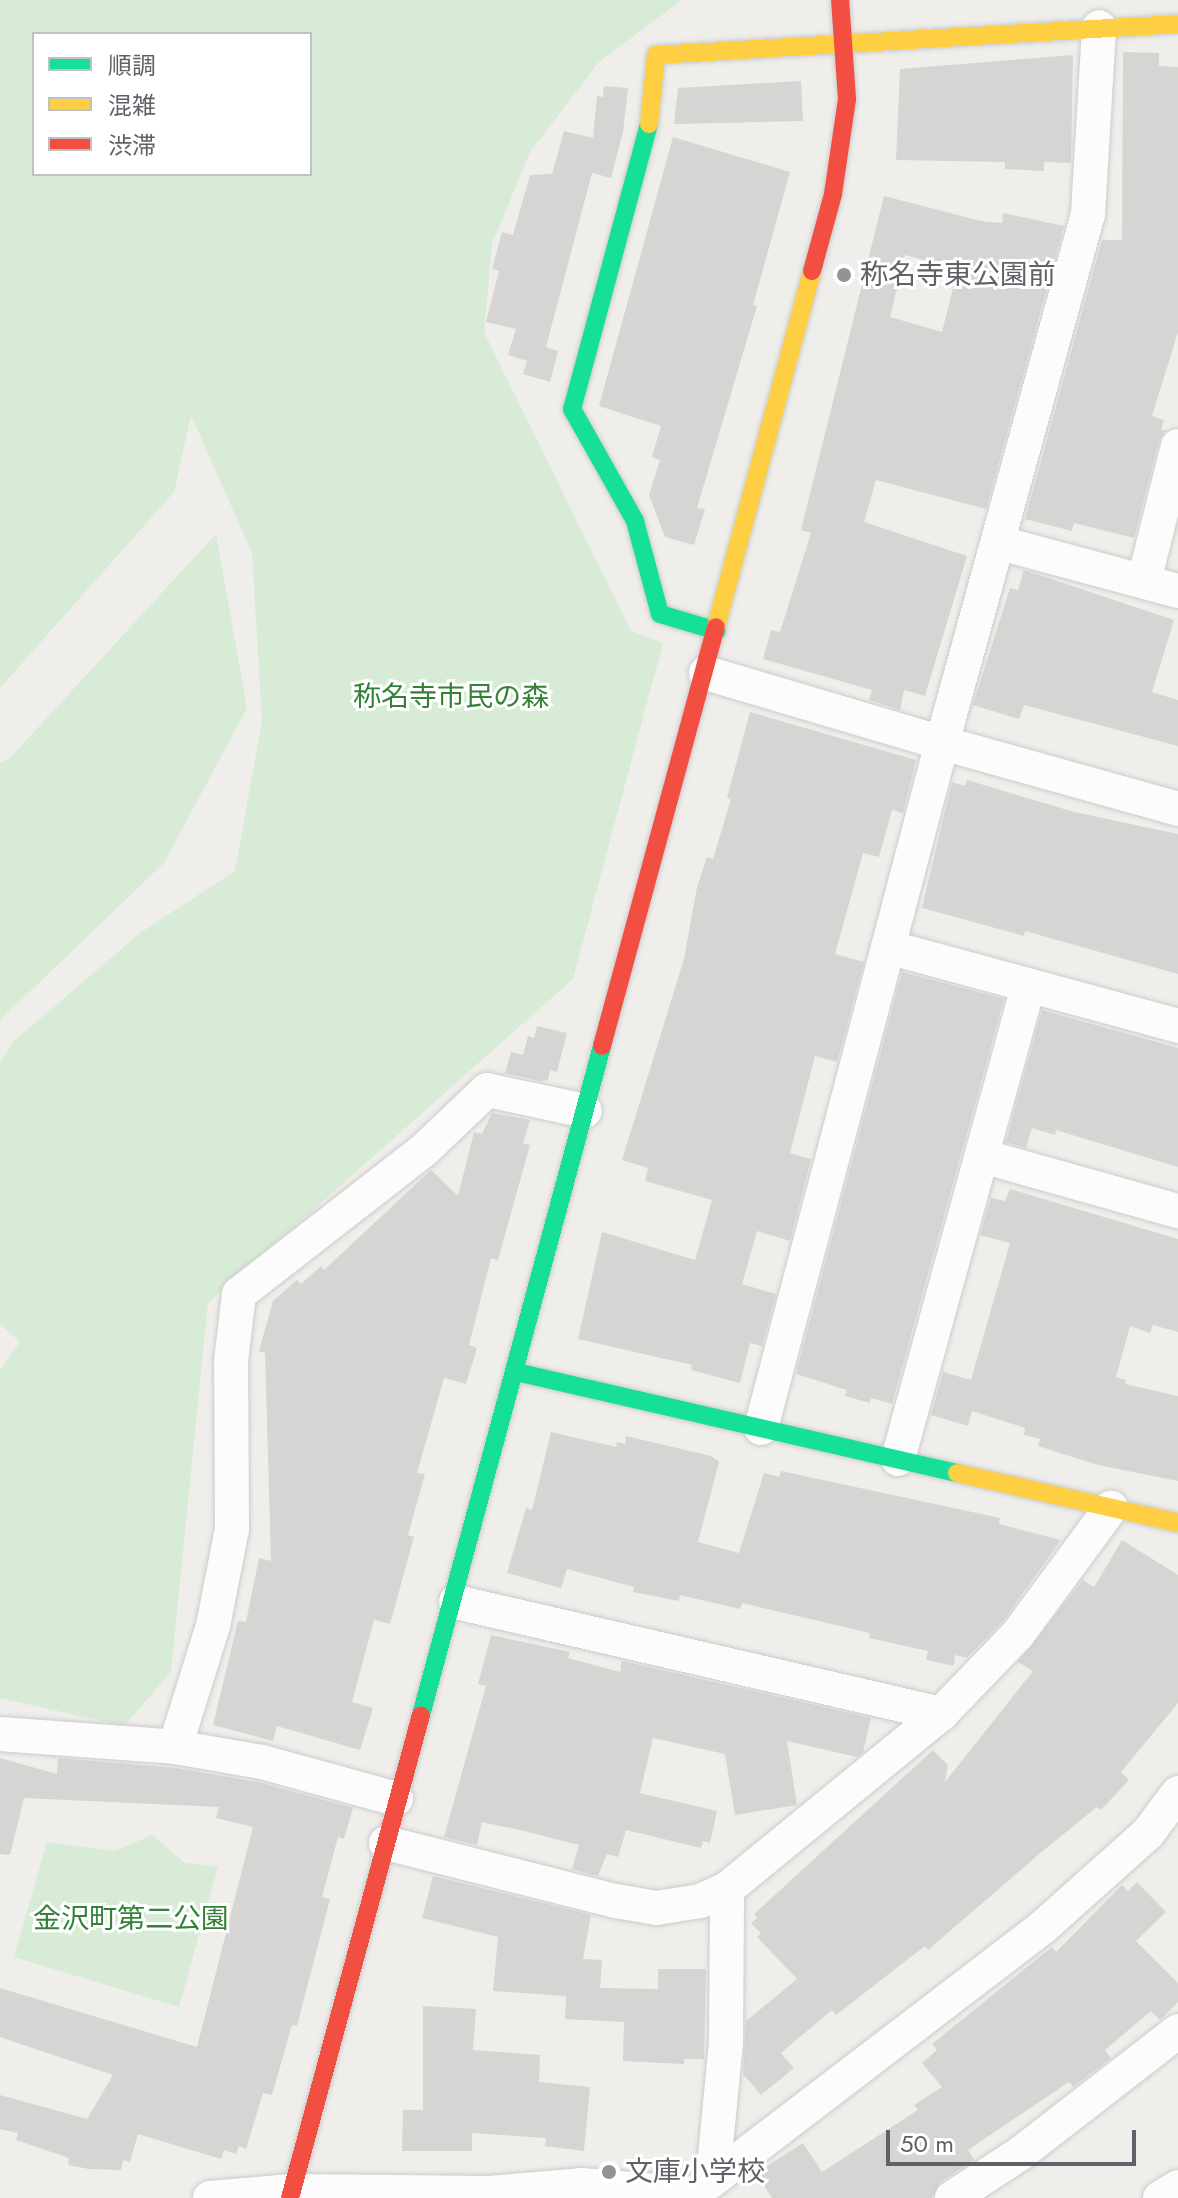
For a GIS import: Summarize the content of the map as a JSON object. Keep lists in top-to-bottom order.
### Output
{
  "parks": ["称名寺市民の森", "金沢町第二公園"],
  "places": ["称名寺東公園前", "文庫小学校"],
  "legend": ["順調", "混雑", "渋滞"],
  "scale_bar": "50 m"
}
